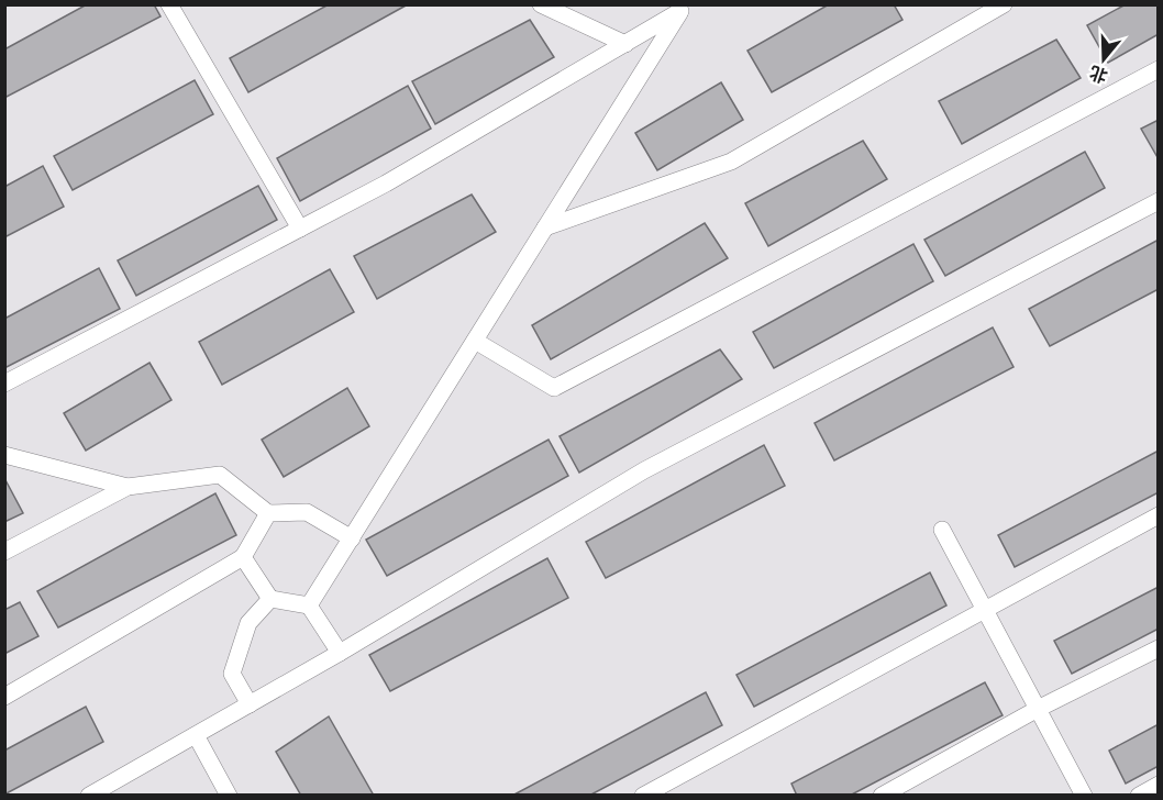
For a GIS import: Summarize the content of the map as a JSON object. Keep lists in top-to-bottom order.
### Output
{
  "north": "bottom"
}
